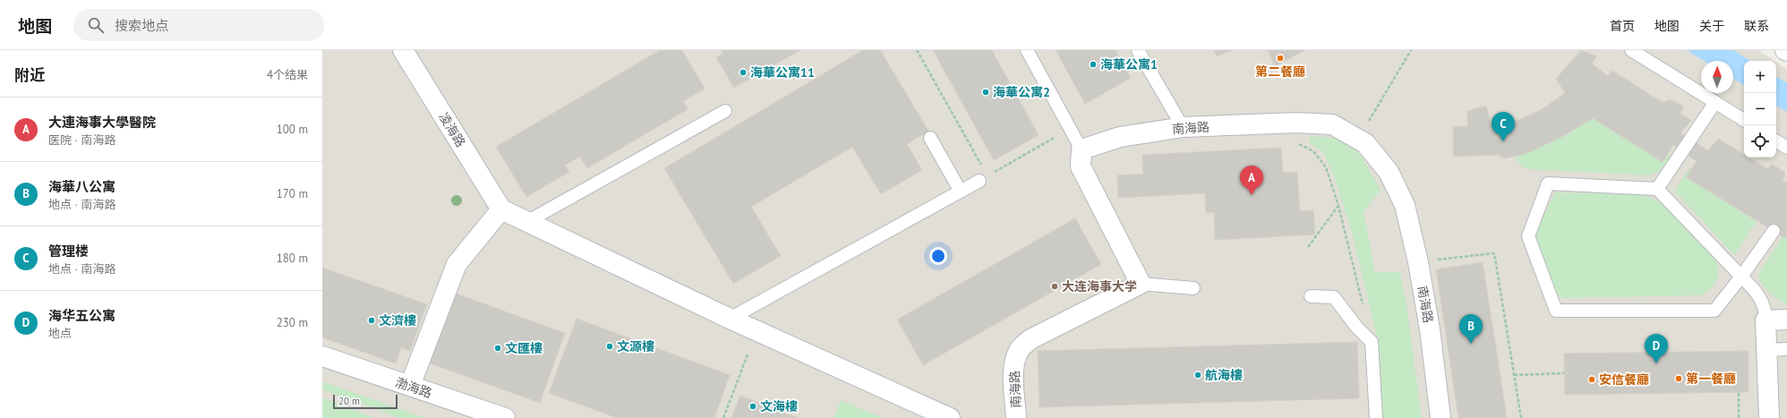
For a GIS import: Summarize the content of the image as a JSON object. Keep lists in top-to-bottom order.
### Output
{
  "streets": {
    "street": ["南海路", "凌海路", "渤海路"]
  },
  "places": [
    "第二餐廳",
    "海華公寓1",
    "海華公寓11",
    "海華公寓2",
    "大连海事大学",
    "文濟樓",
    "文源樓",
    "文匯樓",
    "航海樓",
    "第一餐廳",
    "安信餐廳",
    "文海樓"
  ],
  "scale_bar": "20 m",
  "north": "top",
  "page": {
    "header": "地图",
    "search": "搜索地点",
    "nav": [
      "首页",
      "地图",
      "关于",
      "联系"
    ],
    "heading": ["附近", "4个结果"],
    "map_buttons": ["+", "−"],
    "list": [
      {
        "mark": "A",
        "name": "大連海事大學醫院",
        "note": "医院 · 南海路",
        "value": "100 m"
      },
      {
        "mark": "B",
        "name": "海華八公寓",
        "note": "地点 · 南海路",
        "value": "170 m"
      },
      {
        "mark": "C",
        "name": "管理楼",
        "note": "地点 · 南海路",
        "value": "180 m"
      },
      {
        "mark": "D",
        "name": "海华五公寓",
        "note": "地点",
        "value": "230 m"
      }
    ],
    "pins": [
      "C",
      "A",
      "B",
      "D"
    ],
    "scale": "20 m"
  }
}
